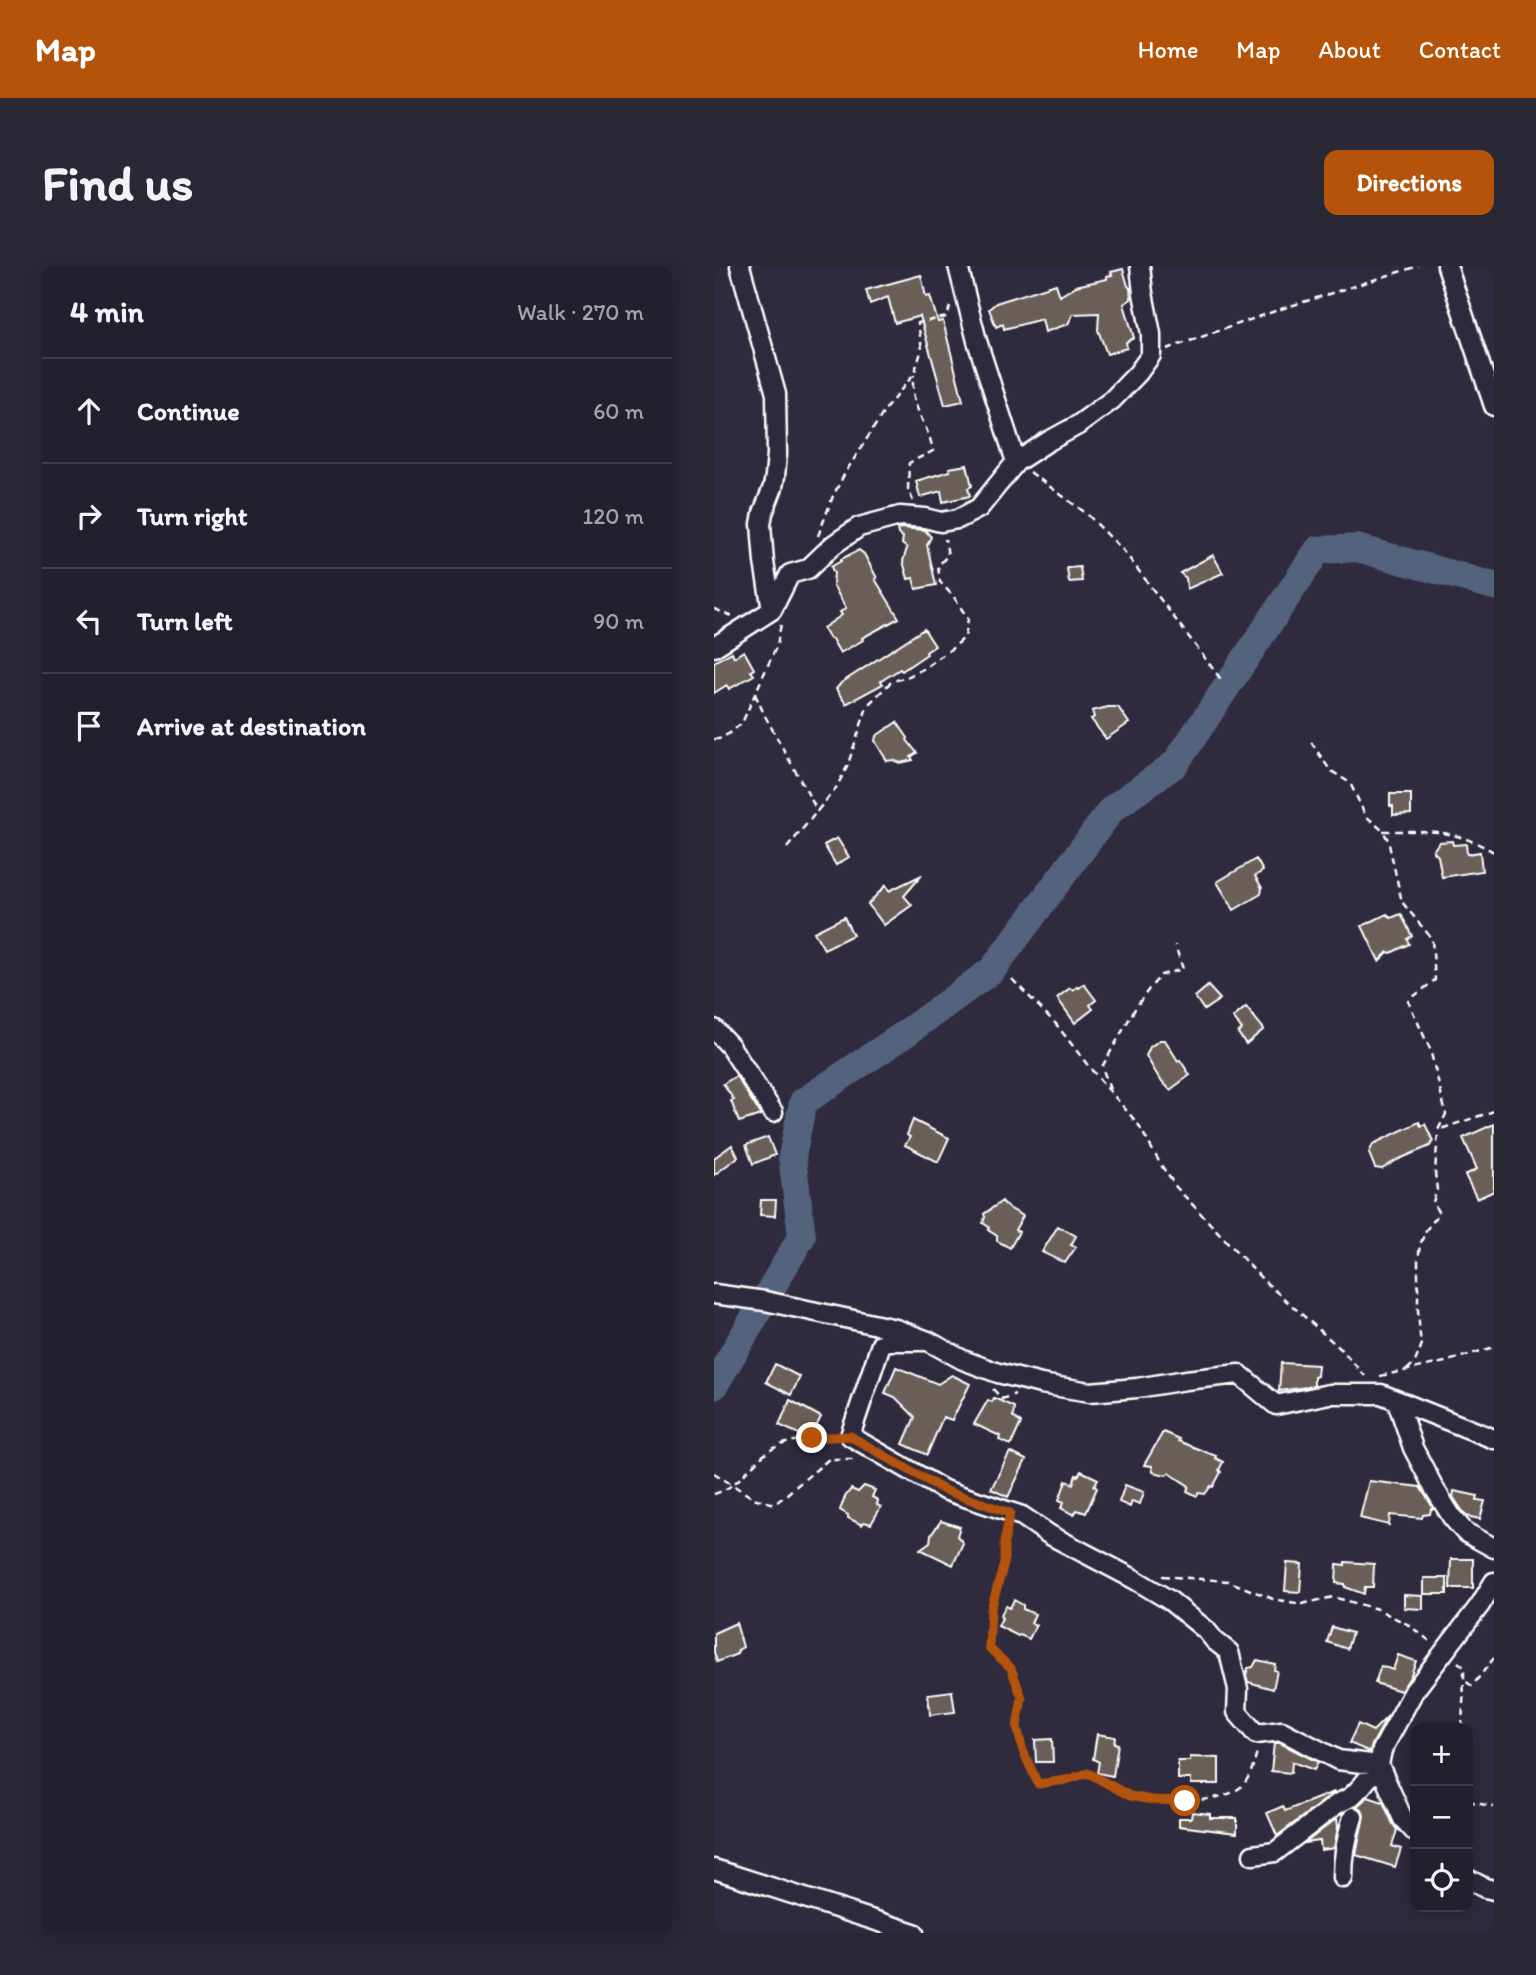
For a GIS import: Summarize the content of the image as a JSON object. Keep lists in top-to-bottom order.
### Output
{
  "page": {
    "header": "Map",
    "nav": [
      "Home",
      "Map",
      "About",
      "Contact"
    ],
    "buttons": "Directions",
    "title": "Find us",
    "heading": ["4 min", "Walk · 270 m"],
    "list": [
      ["Continue", "60 m"],
      ["Turn right", "120 m"],
      ["Turn left", "90 m"],
      "Arrive at destination"
    ],
    "map_buttons": ["+", "−"]
  }
}
